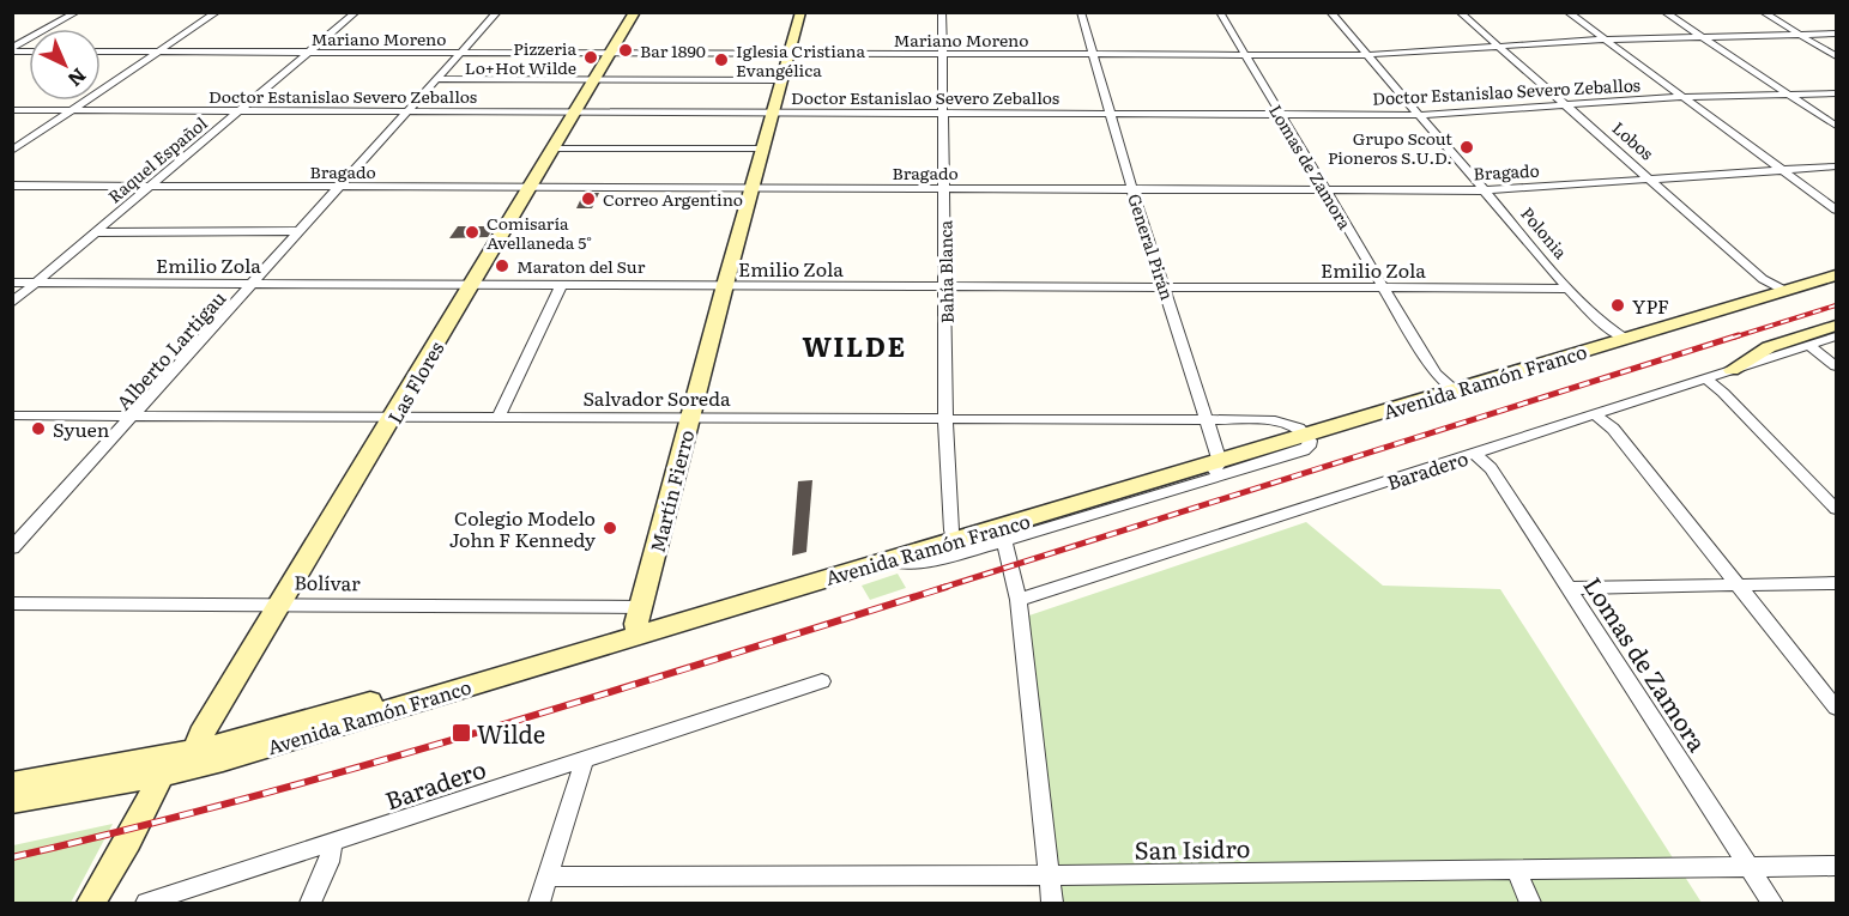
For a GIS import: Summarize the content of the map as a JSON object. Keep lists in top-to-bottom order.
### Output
{
  "streets": {
    "street": [
      "Mariano Moreno",
      "Doctor Estanislao Severo Zeballos",
      "Lobos",
      "Raquel Español",
      "Lomas de Zamora",
      "Bragado",
      "Polonia",
      "General Pirán",
      "Emilio Zola",
      "Bahía Blanca",
      "Alberto Lartigau",
      "Avenida Ramón Franco",
      "Las Flores",
      "Salvador Soreda",
      "Baradero",
      "Martín Fierro",
      "Bolívar",
      "San Isidro"
    ]
  },
  "crossings": [
    ["Mariano Moreno", "Lobos"],
    ["Mariano Moreno", "Raquel Español"],
    ["Mariano Moreno", "Lomas de Zamora"],
    ["Mariano Moreno", "Polonia"],
    ["Mariano Moreno", "General Pirán"],
    ["Mariano Moreno", "Bahía Blanca"],
    ["Mariano Moreno", "Alberto Lartigau"],
    ["Mariano Moreno", "Las Flores"],
    ["Mariano Moreno", "Martín Fierro"],
    ["Doctor Estanislao Severo Zeballos", "Lobos"],
    ["Doctor Estanislao Severo Zeballos", "Raquel Español"],
    ["Doctor Estanislao Severo Zeballos", "Lomas de Zamora"],
    ["Doctor Estanislao Severo Zeballos", "Polonia"],
    ["Doctor Estanislao Severo Zeballos", "General Pirán"],
    ["Doctor Estanislao Severo Zeballos", "Bahía Blanca"],
    ["Doctor Estanislao Severo Zeballos", "Alberto Lartigau"],
    ["Doctor Estanislao Severo Zeballos", "Las Flores"],
    ["Doctor Estanislao Severo Zeballos", "Martín Fierro"],
    ["Lobos", "Bragado"],
    ["Lobos", "Avenida Ramón Franco"],
    ["Raquel Español", "Bragado"],
    ["Raquel Español", "Emilio Zola"],
    ["Lomas de Zamora", "Bragado"],
    ["Lomas de Zamora", "Emilio Zola"],
    ["Lomas de Zamora", "Avenida Ramón Franco"],
    ["Lomas de Zamora", "Baradero"],
    ["Lomas de Zamora", "San Isidro"],
    ["Bragado", "Polonia"],
    ["Bragado", "General Pirán"],
    ["Bragado", "Bahía Blanca"],
    ["Bragado", "Alberto Lartigau"],
    ["Bragado", "Las Flores"],
    ["Bragado", "Martín Fierro"],
    ["Polonia", "Emilio Zola"],
    ["Polonia", "Avenida Ramón Franco"],
    ["General Pirán", "Emilio Zola"],
    ["General Pirán", "Avenida Ramón Franco"],
    ["General Pirán", "Salvador Soreda"],
    ["Emilio Zola", "Bahía Blanca"],
    ["Emilio Zola", "Alberto Lartigau"],
    ["Emilio Zola", "Las Flores"],
    ["Emilio Zola", "Martín Fierro"],
    ["Bahía Blanca", "Avenida Ramón Franco"],
    ["Bahía Blanca", "Salvador Soreda"],
    ["Alberto Lartigau", "Salvador Soreda"],
    ["Avenida Ramón Franco", "Las Flores"],
    ["Avenida Ramón Franco", "Salvador Soreda"],
    ["Avenida Ramón Franco", "Martín Fierro"],
    ["Avenida Ramón Franco", "Bolívar"],
    ["Las Flores", "Salvador Soreda"],
    ["Las Flores", "Bolívar"],
    ["Salvador Soreda", "Martín Fierro"],
    ["Martín Fierro", "Bolívar"]
  ],
  "districts": ["WILDE"],
  "places": {
    "other": [
      "Bar 1890",
      "Pizzeria Lo+Hot Wilde",
      "Iglesia Cristiana Evangélica",
      "Grupo Scout Pioneros S.U.D.",
      "Correo Argentino",
      "Comisaría Avellaneda 5°",
      "Maraton del Sur",
      "YPF",
      "Syuen",
      "Colegio Modelo John F Kennedy"
    ],
    "transit": ["Wilde"]
  },
  "north": "bottom right"
}
